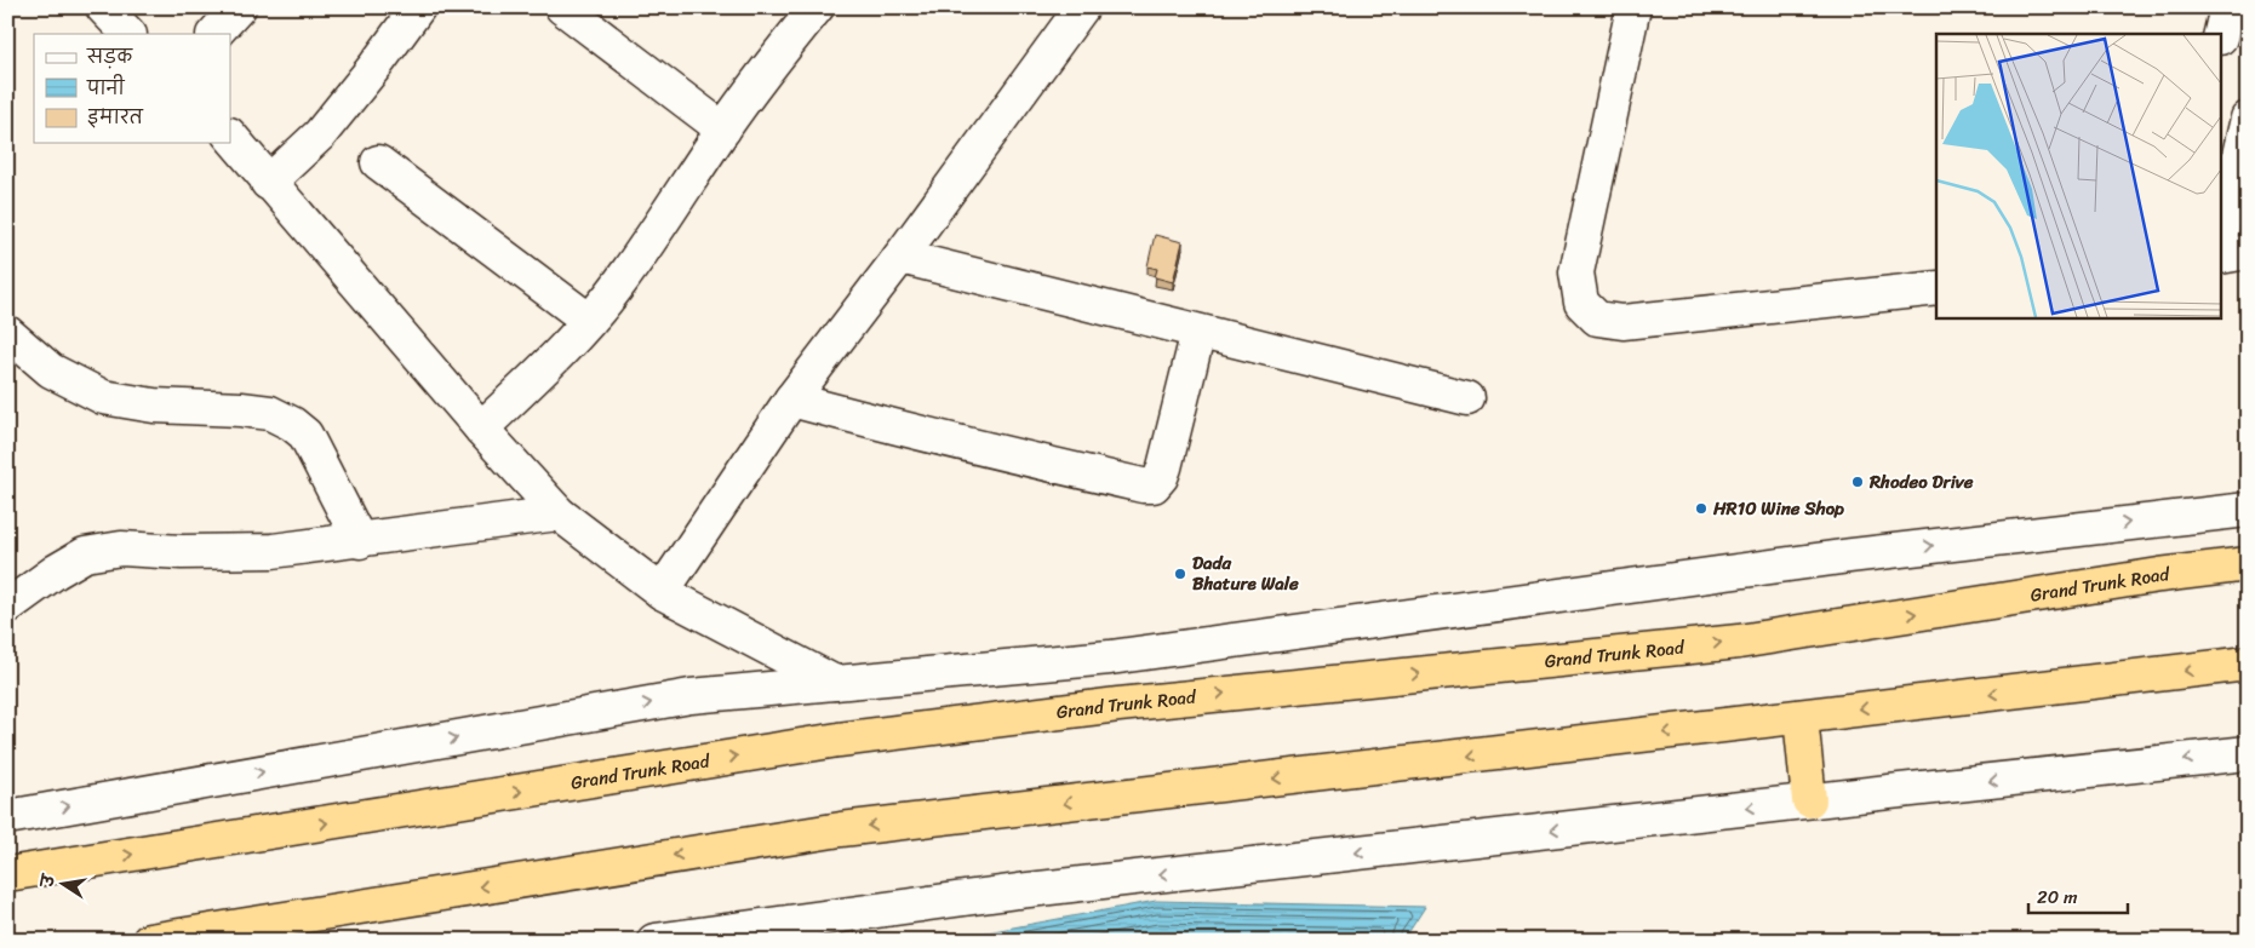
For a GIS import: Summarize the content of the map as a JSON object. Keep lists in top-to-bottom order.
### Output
{
  "streets": {
    "highway": ["Grand Trunk Road"]
  },
  "places": ["Rhodeo Drive", "HR10 Wine Shop", "Dada Bhature Wale"],
  "legend": ["सड़क", "पानी", "इमारत"],
  "scale_bar": "20 m",
  "north": "left"
}
